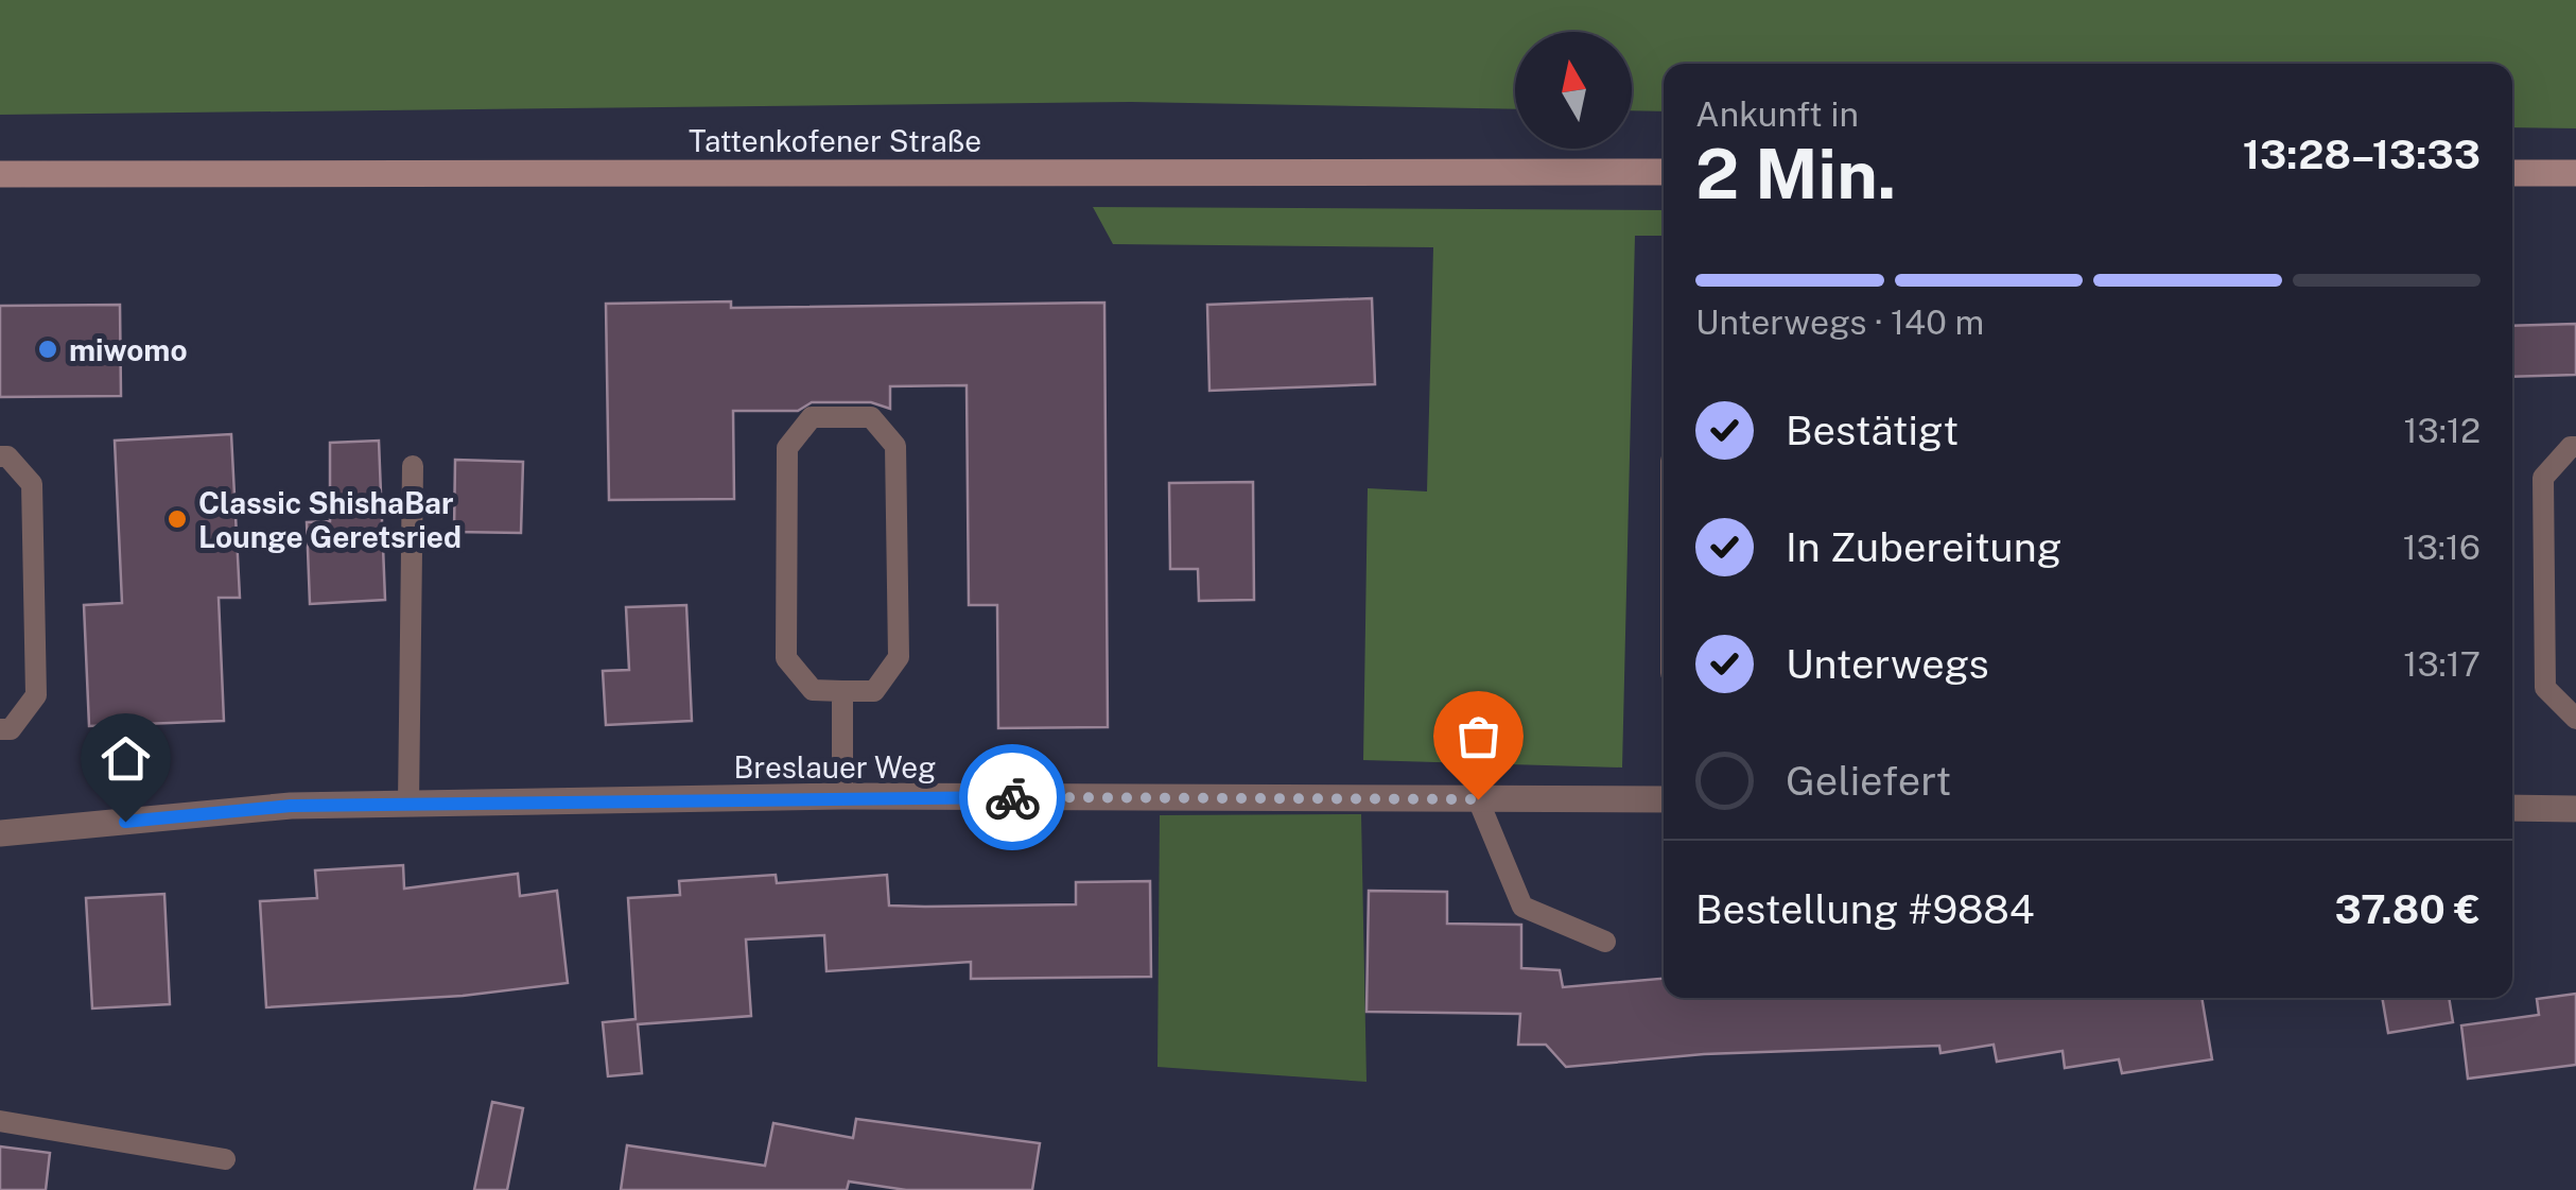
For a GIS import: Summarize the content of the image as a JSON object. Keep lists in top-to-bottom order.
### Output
{
  "streets": {
    "main road": ["Tattenkofener Straße"],
    "street": ["Breslauer Weg"]
  },
  "places": ["miwomo", "Classic ShishaBar Lounge Geretsried"],
  "north": "top",
  "page": {
    "heading": ["2 Min.", "Ankunft in", "13:28–13:33"],
    "panel": ["Bestellung #9884", "37.80 €"],
    "bar": "Unterwegs · 140 m",
    "list": [
      ["Bestätigt", "13:12"],
      ["In Zubereitung", "13:16"],
      ["Unterwegs", "13:17"],
      "Geliefert"
    ]
  }
}
